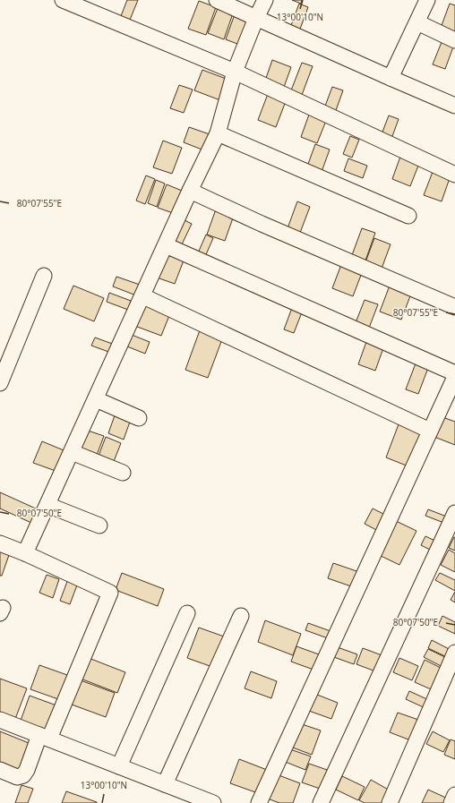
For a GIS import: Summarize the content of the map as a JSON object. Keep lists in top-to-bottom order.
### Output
{
  "coordinates": ["13°00'10\"N", "80°07'55\"E", "80°07'50\"E"]
}
